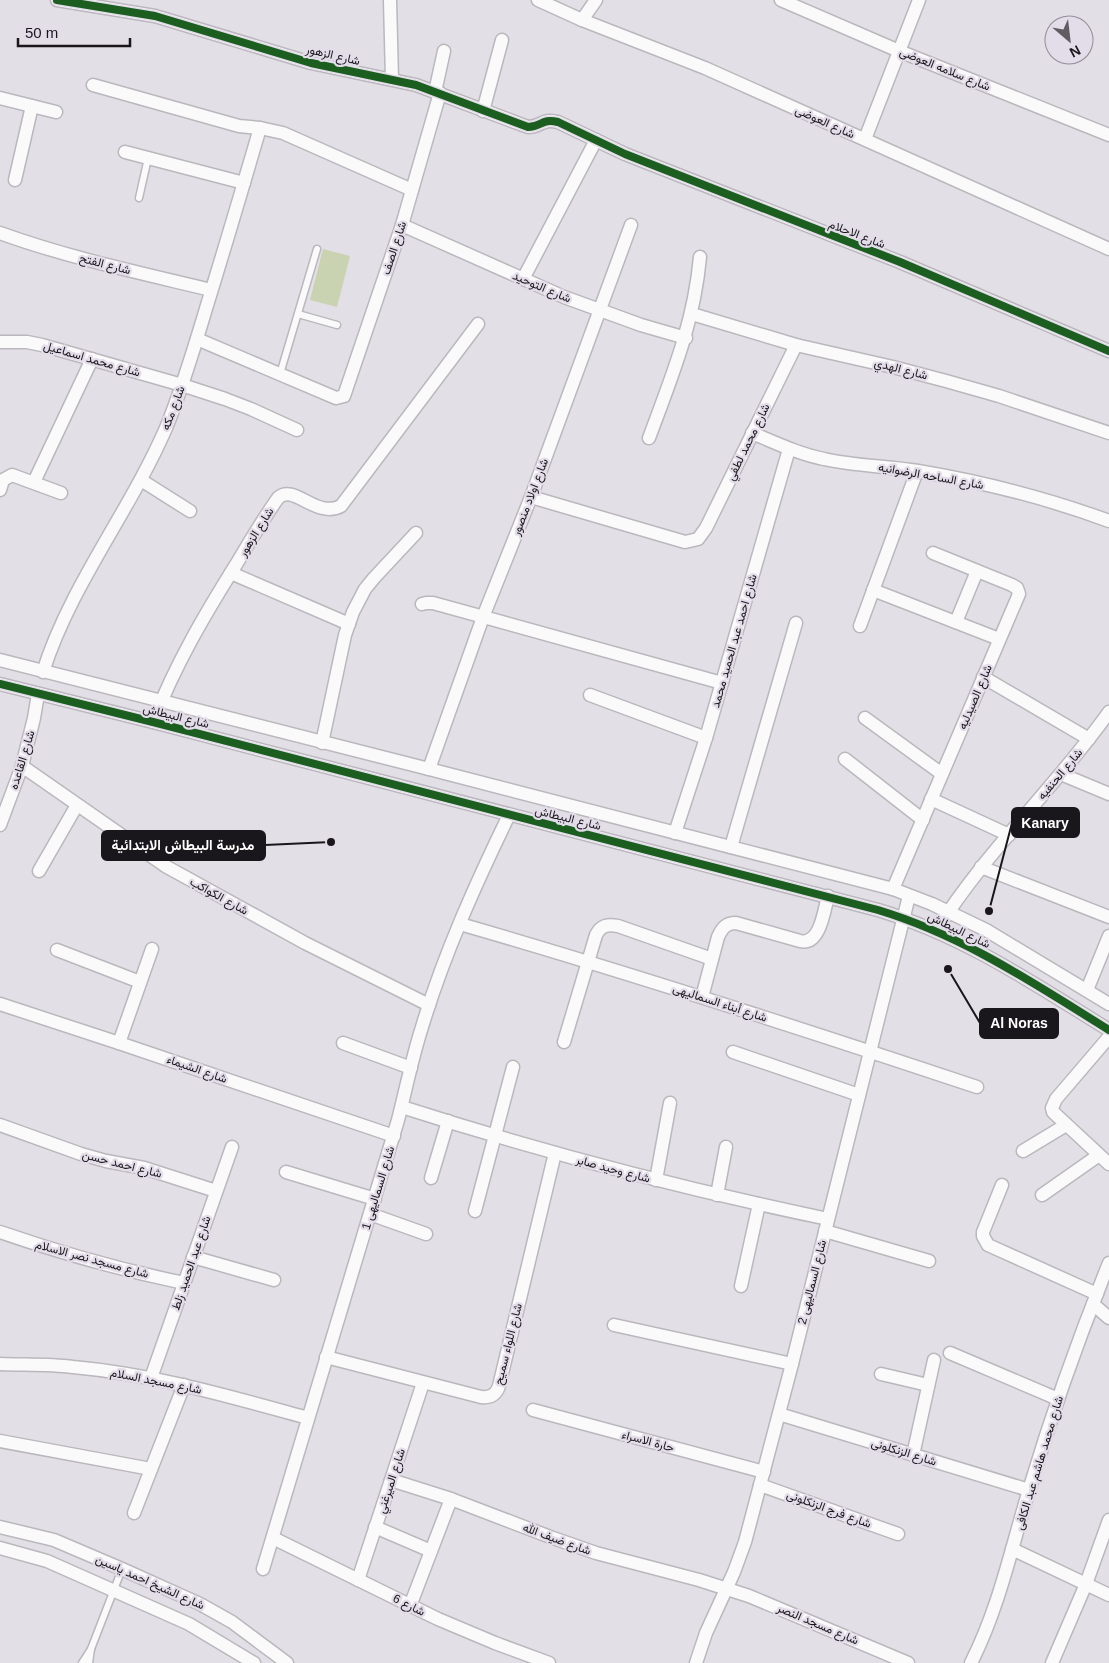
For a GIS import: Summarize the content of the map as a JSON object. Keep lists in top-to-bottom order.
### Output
{
  "streets": {
    "street": [
      "شارع الزهور",
      "شارع سلامه العوضى",
      "شارع العوضى",
      "شارع الاحلام",
      "شارع الصف",
      "شارع الفتح",
      "شارع التوحيد",
      "شارع محمد اسماعيل",
      "شارع الهدي",
      "شارع مكه",
      "شارع محمد لطفي",
      "شارع الساحه الرضوانيه",
      "شارع اولاد منصور",
      "شارع احمد عبد الحميد محمد",
      "شارع الصيدليه",
      "شارع البيطاش",
      "شارع القاعده",
      "شارع الحنفيه",
      "شارع الكواكب",
      "شارع أبناء السماليهى",
      "شارع الشيماء",
      "شارع احمد حسن",
      "شارع وحيد صابر",
      "شارع السماليهى 1",
      "شارع مسجد نصر الاسلام",
      "شارع عبد الحميد زلط",
      "شارع السماليهى 2",
      "شارع اللواء سميح",
      "شارع مسجد السلام",
      "حارة الاسراء",
      "شارع الزنكلونى",
      "شارع محمد هاشم عبد الكافى",
      "شارع الميرغني",
      "شارع فرج الزنكلونى",
      "شارع ضيف الله",
      "شارع الشيخ احمد ياسين",
      "شارع 6",
      "شارع مسجد النصر"
    ]
  },
  "crossings": [
    ["شارع الزهور", "شارع الاحلام"],
    ["شارع الزهور", "شارع الصف"],
    ["شارع الزهور", "شارع البيطاش"],
    ["شارع الصف", "شارع التوحيد"],
    ["شارع الفتح", "شارع مكه"],
    ["شارع التوحيد", "شارع اولاد منصور"],
    ["شارع محمد اسماعيل", "شارع مكه"],
    ["شارع الهدي", "شارع محمد لطفي"],
    ["شارع مكه", "شارع البيطاش"],
    ["شارع محمد لطفي", "شارع الساحه الرضوانيه"],
    ["شارع محمد لطفي", "شارع اولاد منصور"],
    ["شارع الساحه الرضوانيه", "شارع احمد عبد الحميد محمد"],
    ["شارع اولاد منصور", "شارع البيطاش"],
    ["شارع احمد عبد الحميد محمد", "شارع البيطاش"],
    ["شارع الصيدليه", "شارع البيطاش"],
    ["شارع البيطاش", "شارع القاعده"],
    ["شارع البيطاش", "شارع الحنفيه"],
    ["شارع البيطاش", "شارع السماليهى 1"],
    ["شارع البيطاش", "شارع السماليهى 2"],
    ["شارع القاعده", "شارع الكواكب"],
    ["شارع الكواكب", "شارع السماليهى 1"],
    ["شارع أبناء السماليهى", "شارع السماليهى 1"],
    ["شارع أبناء السماليهى", "شارع السماليهى 2"],
    ["شارع الشيماء", "شارع السماليهى 1"],
    ["شارع احمد حسن", "شارع عبد الحميد زلط"],
    ["شارع وحيد صابر", "شارع السماليهى 1"],
    ["شارع وحيد صابر", "شارع السماليهى 2"],
    ["شارع وحيد صابر", "شارع اللواء سميح"],
    ["شارع السماليهى 1", "شارع اللواء سميح"],
    ["شارع السماليهى 1", "شارع مسجد السلام"],
    ["شارع السماليهى 1", "شارع 6"],
    ["شارع مسجد نصر الاسلام", "شارع عبد الحميد زلط"],
    ["شارع عبد الحميد زلط", "شارع مسجد السلام"],
    ["شارع السماليهى 2", "حارة الاسراء"],
    ["شارع السماليهى 2", "شارع الزنكلونى"],
    ["شارع السماليهى 2", "شارع فرج الزنكلونى"],
    ["شارع السماليهى 2", "شارع ضيف الله"],
    ["شارع السماليهى 2", "شارع مسجد النصر"],
    ["شارع اللواء سميح", "شارع الميرغني"],
    ["شارع الزنكلونى", "شارع محمد هاشم عبد الكافى"],
    ["شارع الميرغني", "شارع ضيف الله"],
    ["شارع الميرغني", "شارع 6"],
    ["شارع ضيف الله", "شارع مسجد النصر"]
  ],
  "places": ["مدرسة البيطاش الابتدائية", "Kanary", "Al Noras"],
  "scale_bar": "50 m",
  "north": "bottom right"
}
